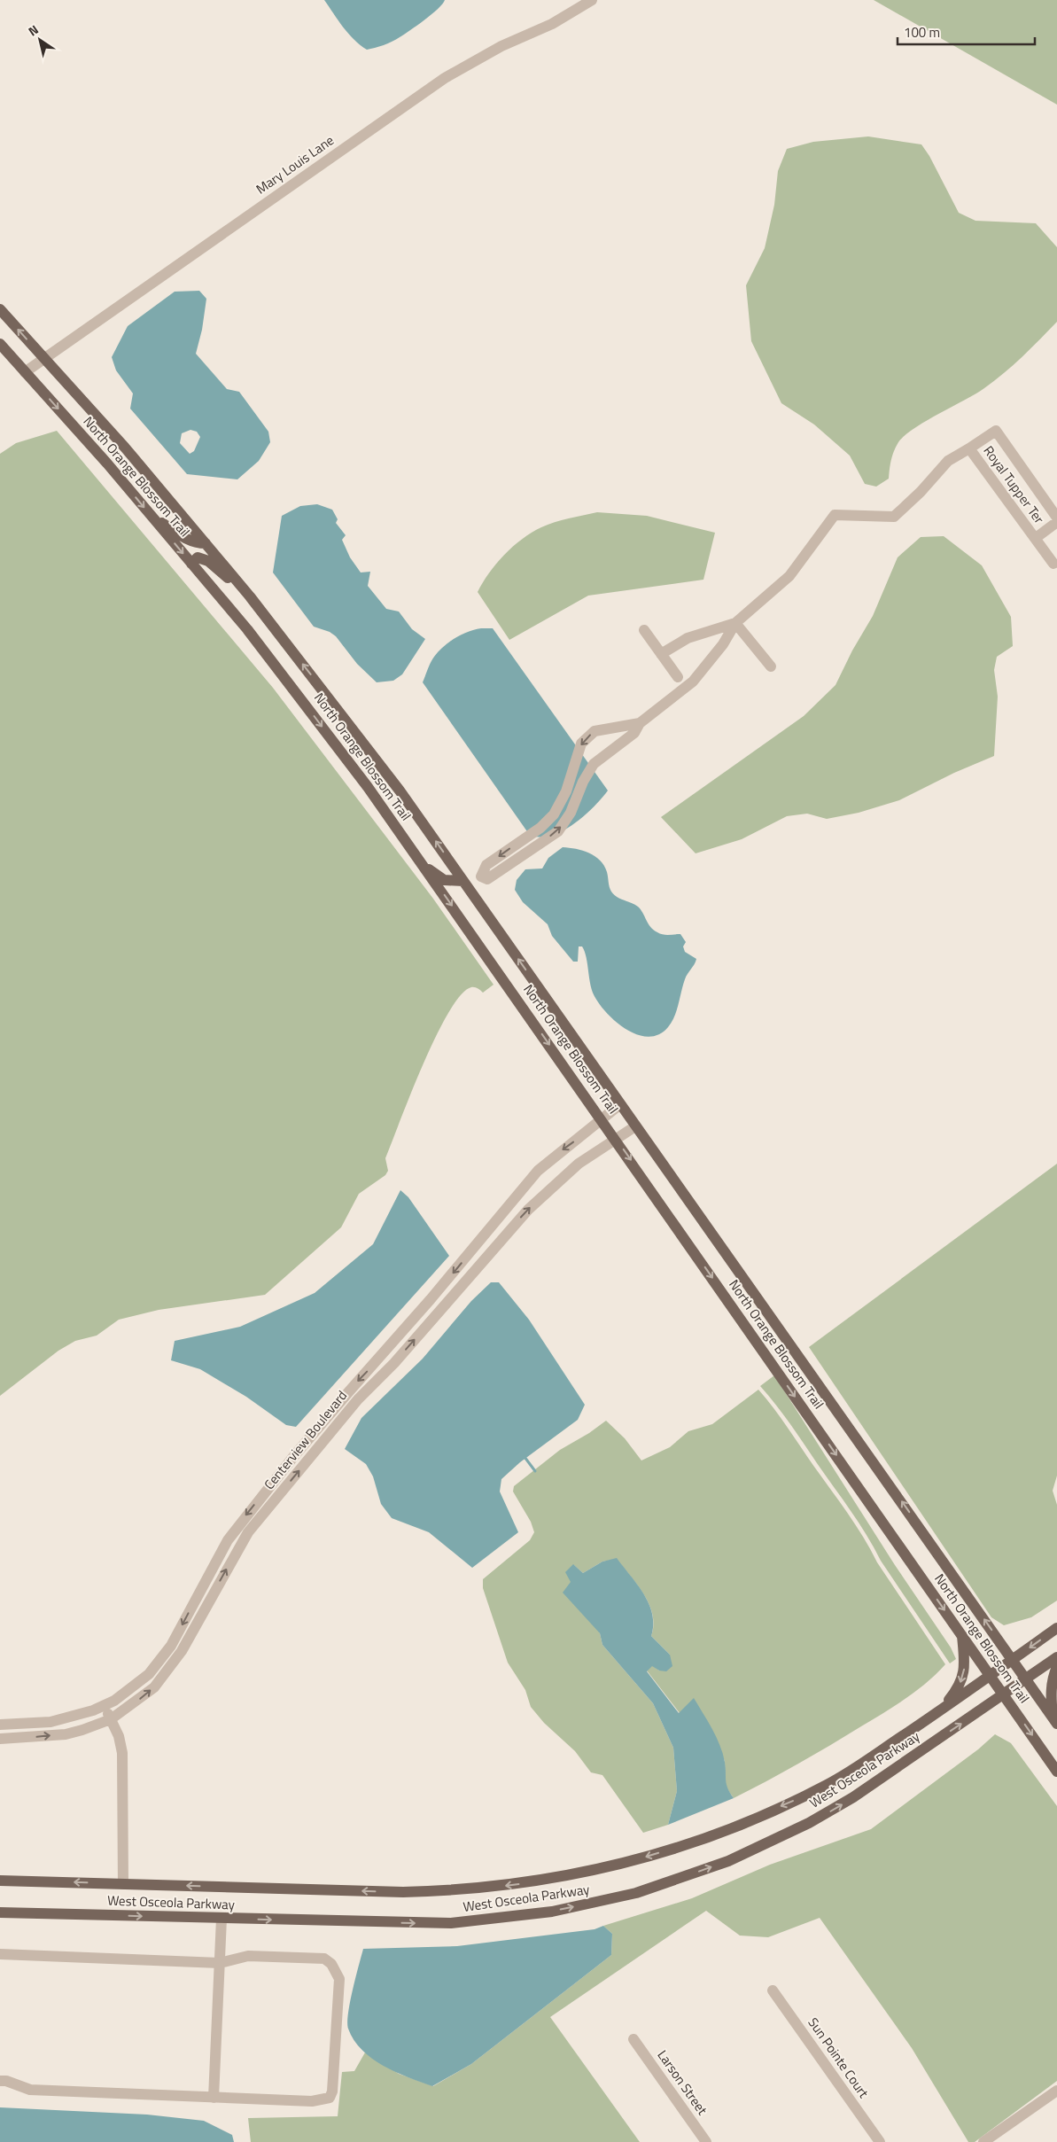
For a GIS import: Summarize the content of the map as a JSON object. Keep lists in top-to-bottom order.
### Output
{
  "streets": {
    "main road": ["North Orange Blossom Trail", "West Osceola Parkway"],
    "street": [
      "Mary Louis Lane",
      "Royal Tupper Ter",
      "Centerview Boulevard",
      "Sun Pointe Court",
      "Larson Street"
    ]
  },
  "crossings": [
    ["Mary Louis Lane", "North Orange Blossom Trail"],
    ["North Orange Blossom Trail", "Centerview Boulevard"],
    ["North Orange Blossom Trail", "West Osceola Parkway"]
  ],
  "scale_bar": "100 m",
  "north": "top left"
}
